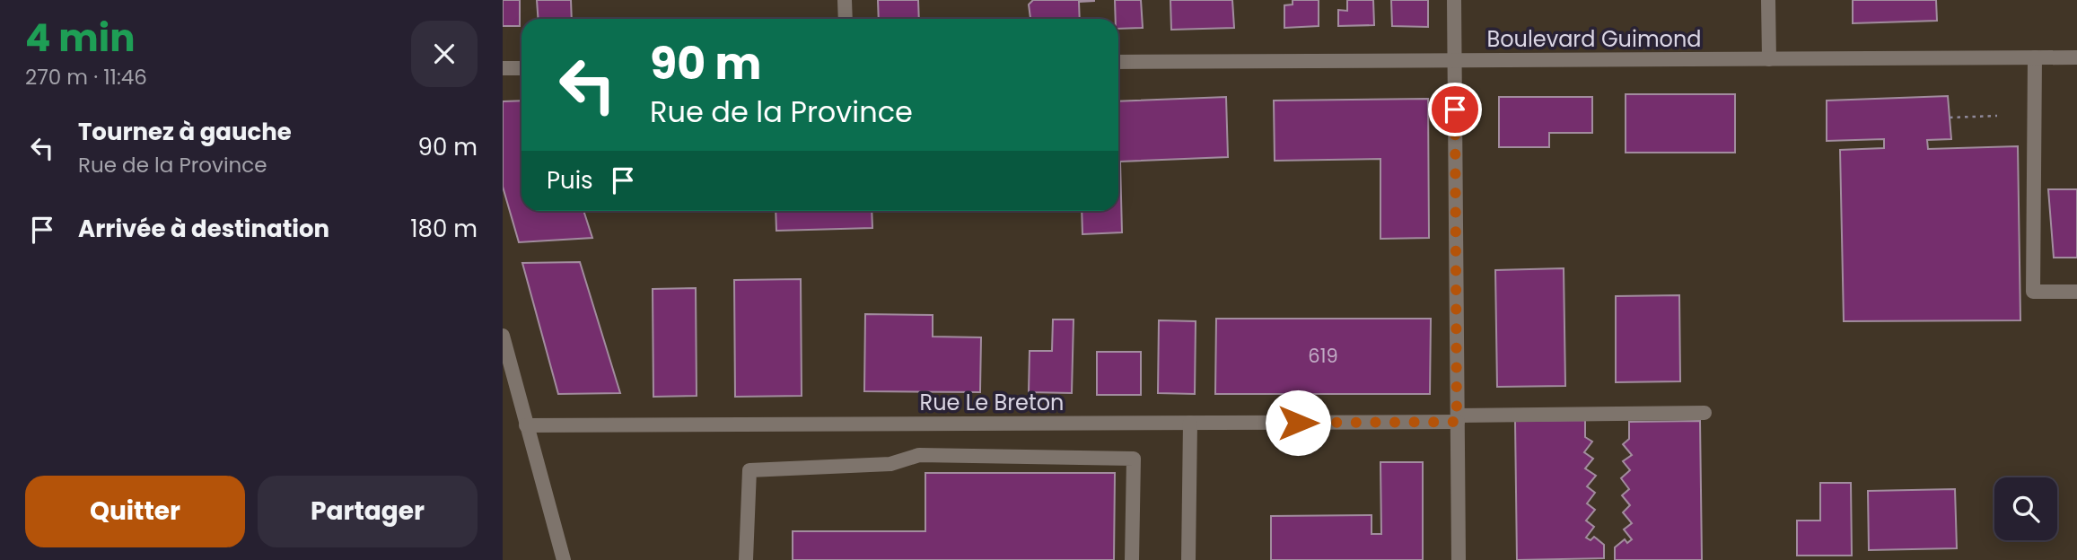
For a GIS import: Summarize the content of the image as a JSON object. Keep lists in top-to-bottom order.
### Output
{
  "streets": {
    "street": ["Boulevard Guimond", "Rue Le Breton"]
  },
  "house_numbers": ["619"],
  "page": {
    "heading": ["4 min", "270 m · 11:46"],
    "turn": ["90 m", "Rue de la Province"],
    "list": [
      {
        "name": "Tournez à gauche",
        "note": "Rue de la Province",
        "value": "90 m"
      },
      {
        "name": "Arrivée à destination",
        "value": "180 m"
      }
    ],
    "then": "Puis",
    "buttons": ["Quitter", "Partager"]
  }
}
